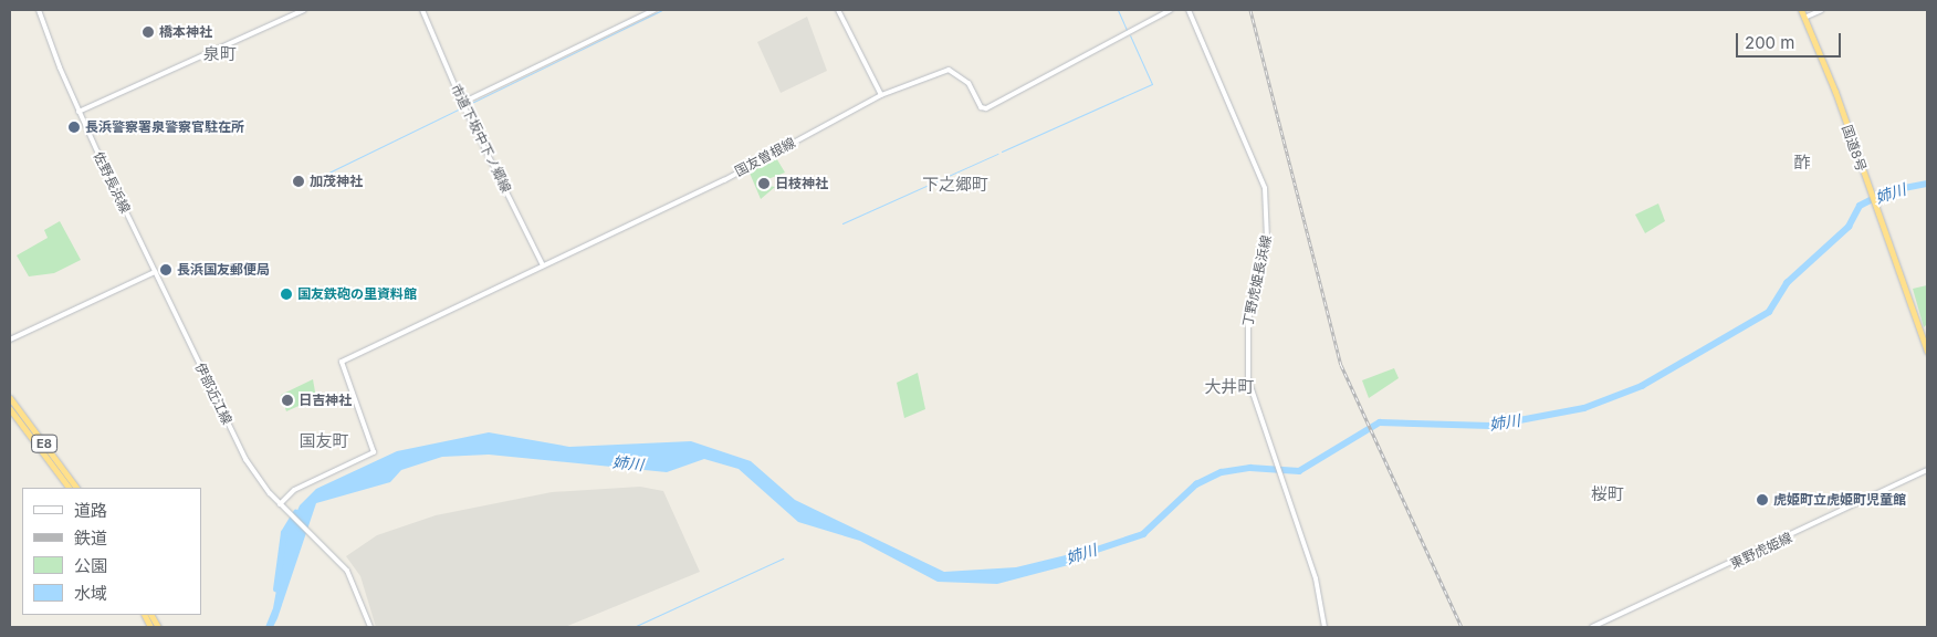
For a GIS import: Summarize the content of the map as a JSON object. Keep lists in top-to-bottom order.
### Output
{
  "streets": {
    "highway": ["国道8号", "E8"],
    "main road": [
      "市道下坂中下ノ郷線",
      "国友曽根線",
      "佐野長浜線",
      "丁野虎姫長浜線",
      "伊部近江線",
      "東野虎姫線"
    ]
  },
  "crossings": [
    ["市道下坂中下ノ郷線", "国友曽根線"],
    ["国友曽根線", "伊部近江線"],
    ["佐野長浜線", "伊部近江線"]
  ],
  "districts": [
    "泉町",
    "酢",
    "下之郷町",
    "大井町",
    "国友町",
    "桜町"
  ],
  "water": ["姉川"],
  "places": [
    "橋本神社",
    "長浜警察署泉警察官駐在所",
    "加茂神社",
    "日枝神社",
    "長浜国友郵便局",
    "国友鉄砲の里資料館",
    "日吉神社",
    "虎姫町立虎姫町児童館"
  ],
  "legend": [
    "道路",
    "鉄道",
    "公園",
    "水域"
  ],
  "scale_bar": "200 m"
}
